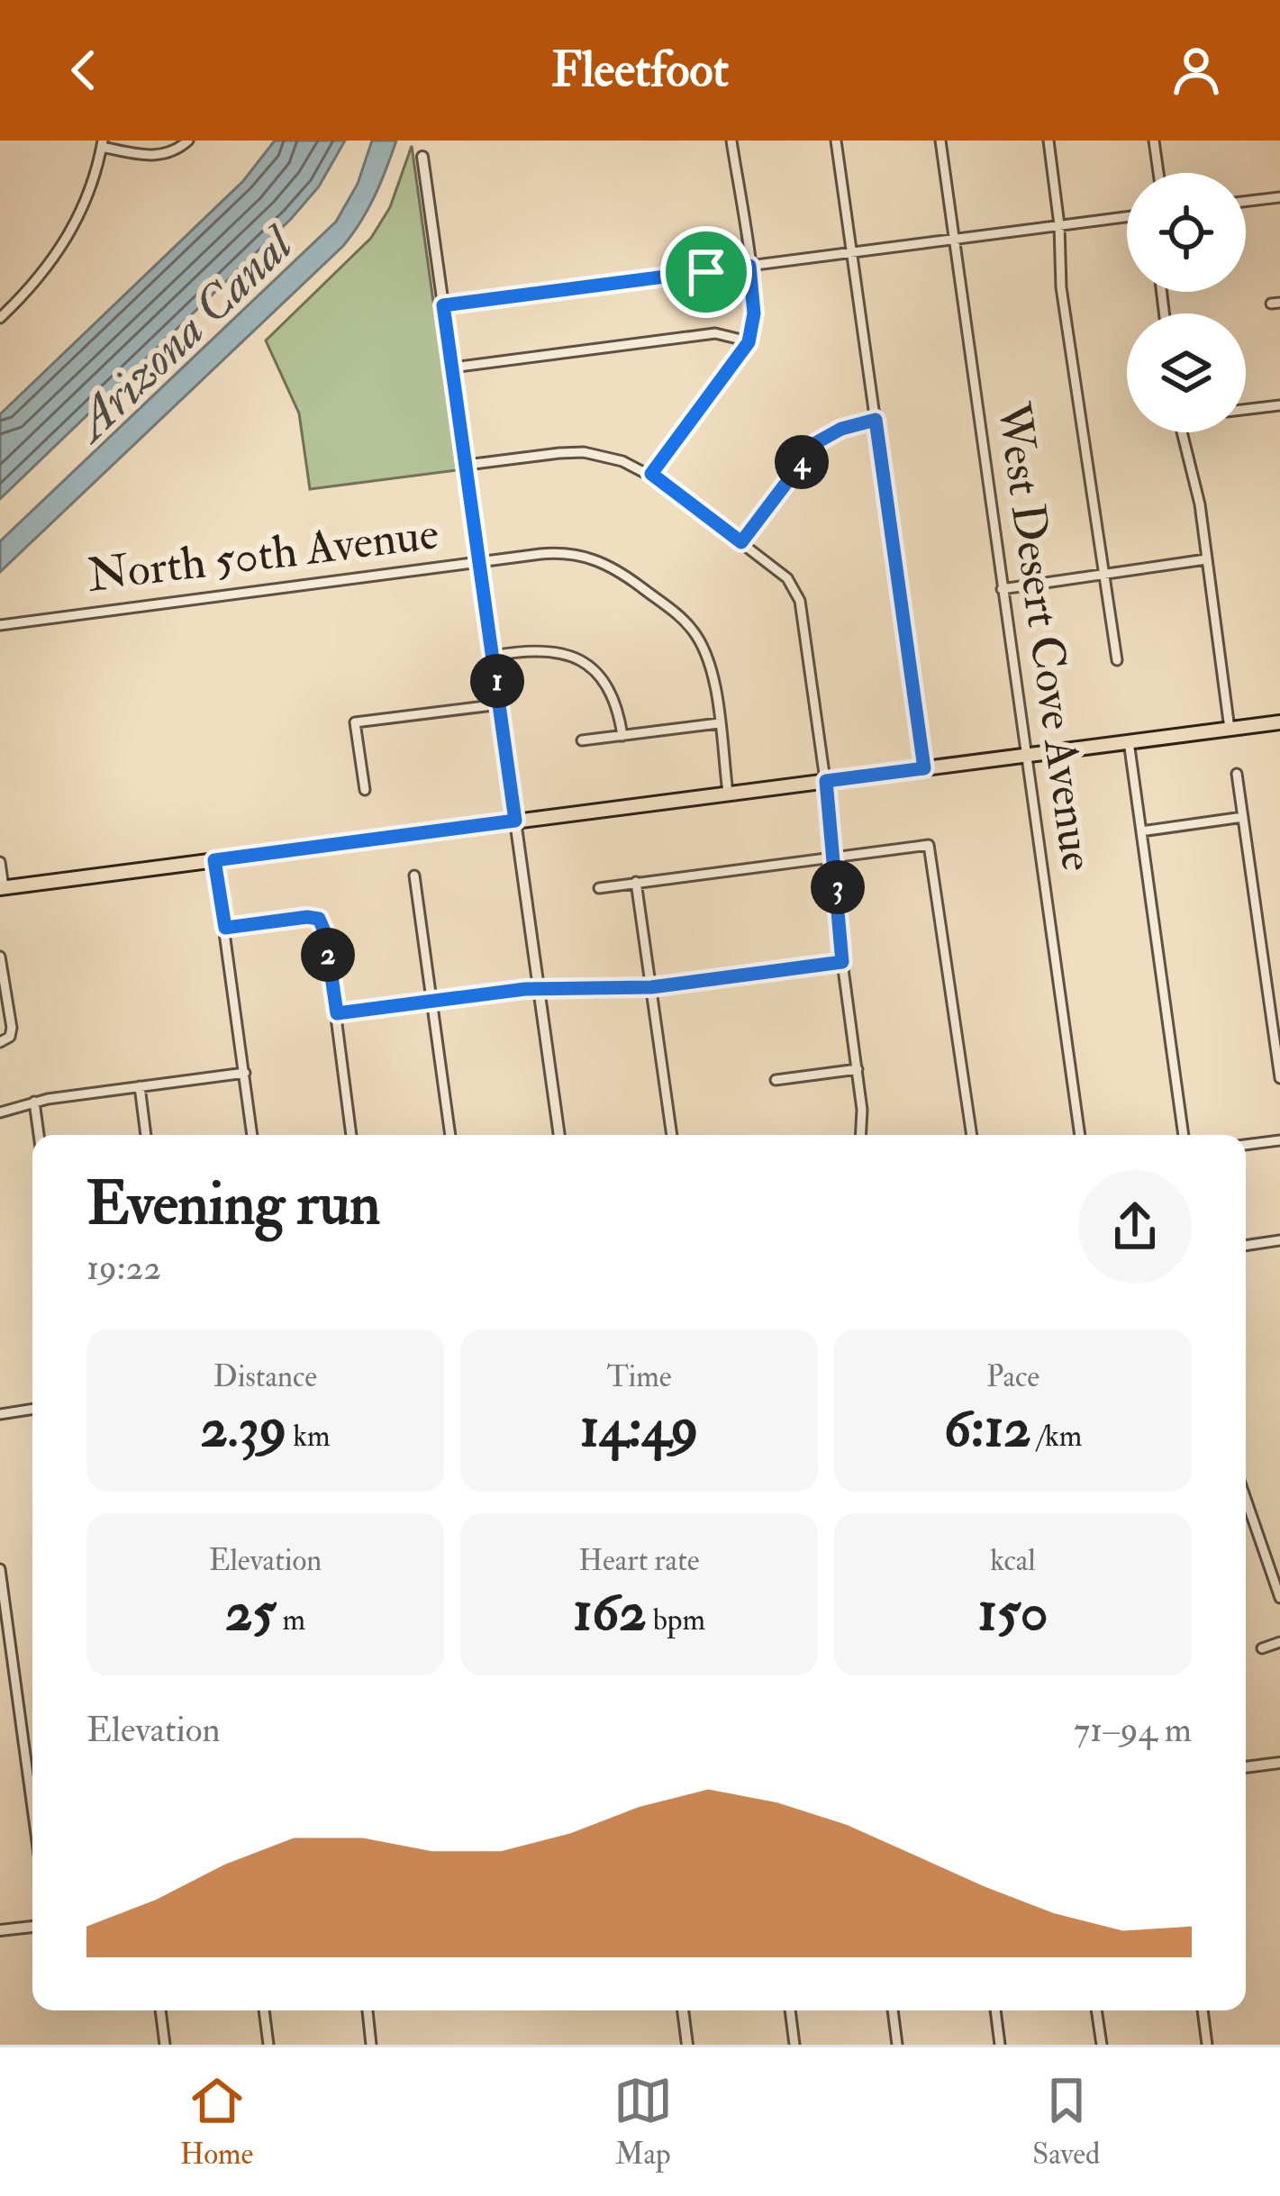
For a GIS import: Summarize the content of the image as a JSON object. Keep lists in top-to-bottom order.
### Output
{
  "streets": {
    "street": ["North 50th Avenue", "West Desert Cove Avenue"]
  },
  "water": ["Arizona Canal"],
  "page": {
    "header": "Fleetfoot",
    "pins": [
      "4",
      "1",
      "3",
      "2"
    ],
    "heading": ["Evening run", "19:22"],
    "stats": [
      ["Distance", "2.39 km"],
      ["Time", "14:49"],
      ["Pace", "6:12 /km"],
      ["Elevation", "25 m"],
      ["Heart rate", "162 bpm"],
      ["kcal", "150"]
    ],
    "chart": ["Elevation", "71–94 m"],
    "tabs": ["Home", "Map", "Saved"]
  }
}
